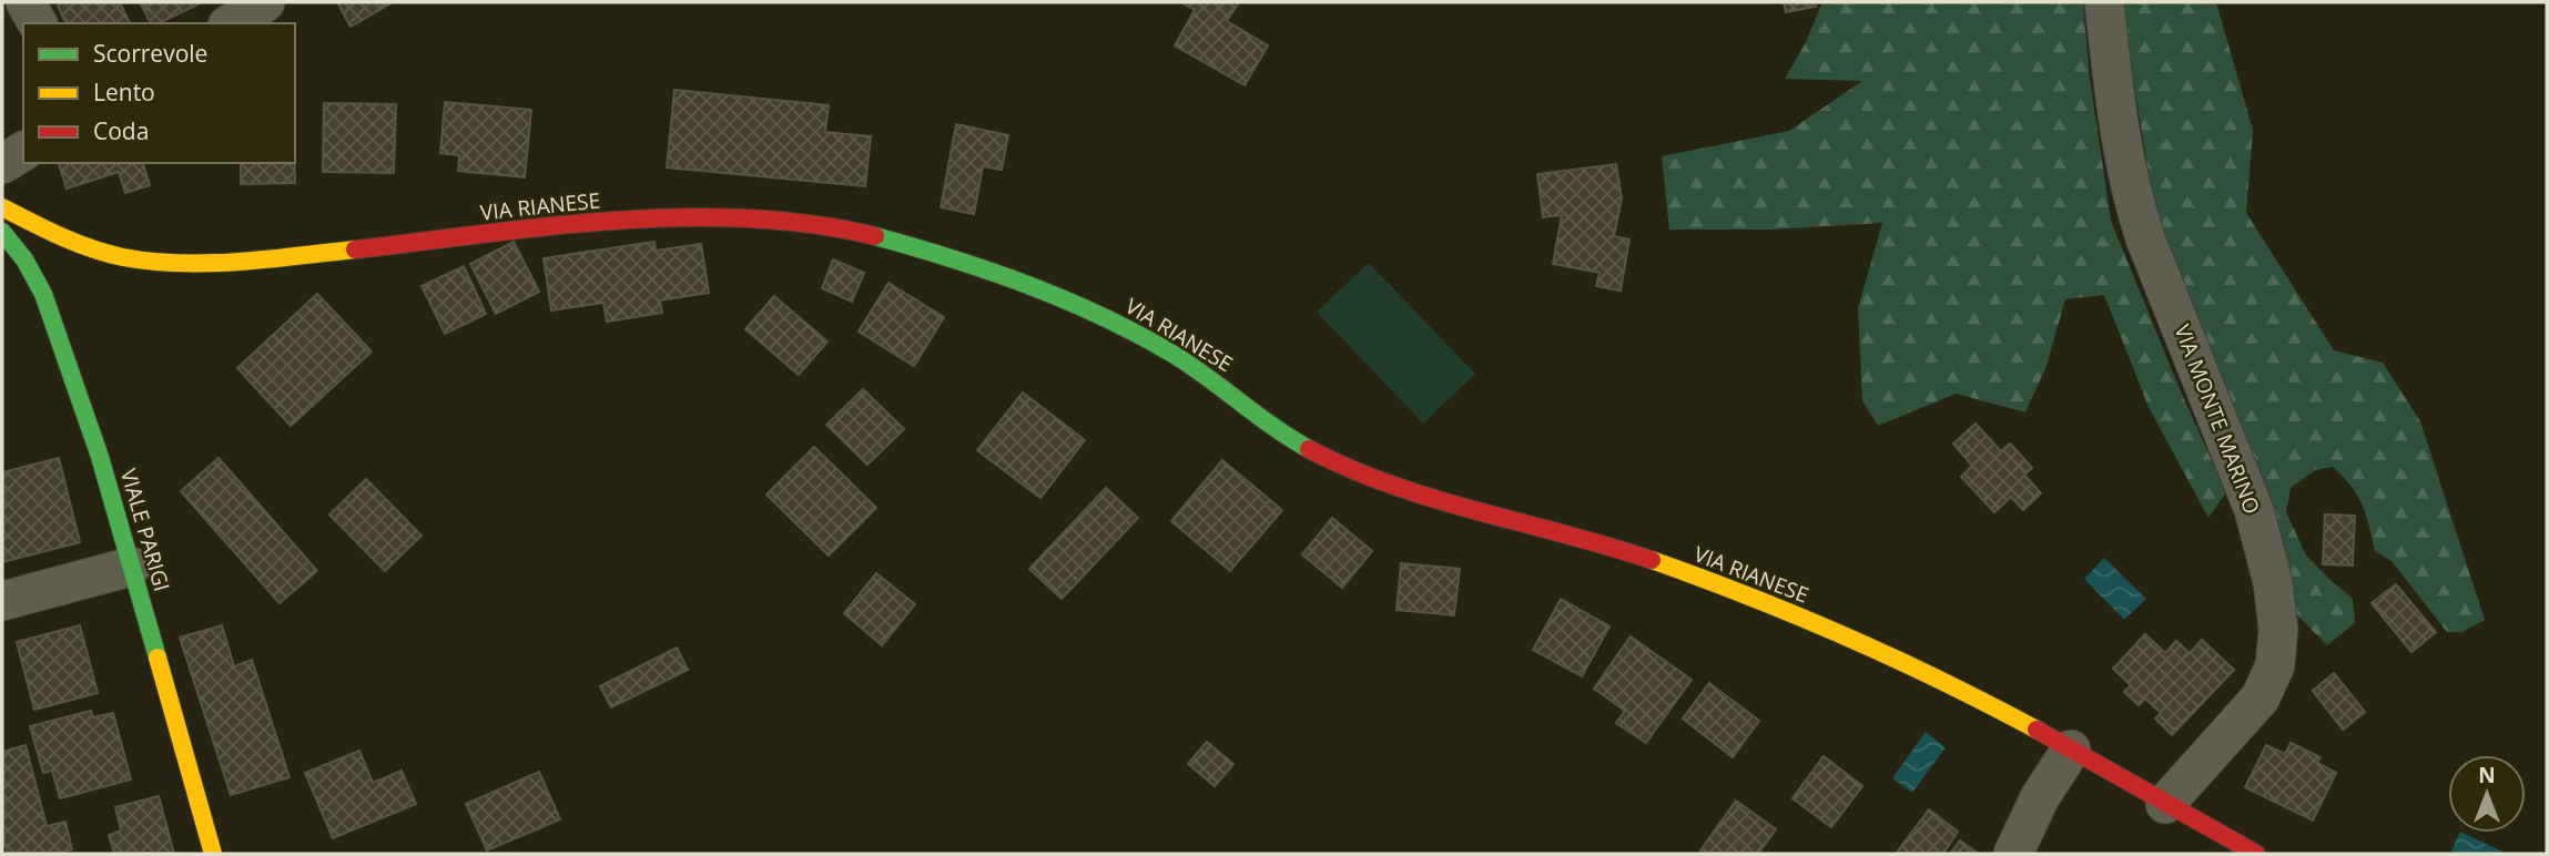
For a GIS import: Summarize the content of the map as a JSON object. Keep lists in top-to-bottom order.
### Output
{
  "streets": {
    "main road": ["VIA RIANESE", "VIALE PARIGI"],
    "street": ["VIA MONTE MARINO"]
  },
  "crossings": [
    ["VIA RIANESE", "VIA MONTE MARINO"]
  ],
  "legend": ["Scorrevole", "Lento", "Coda"],
  "north": "top"
}
